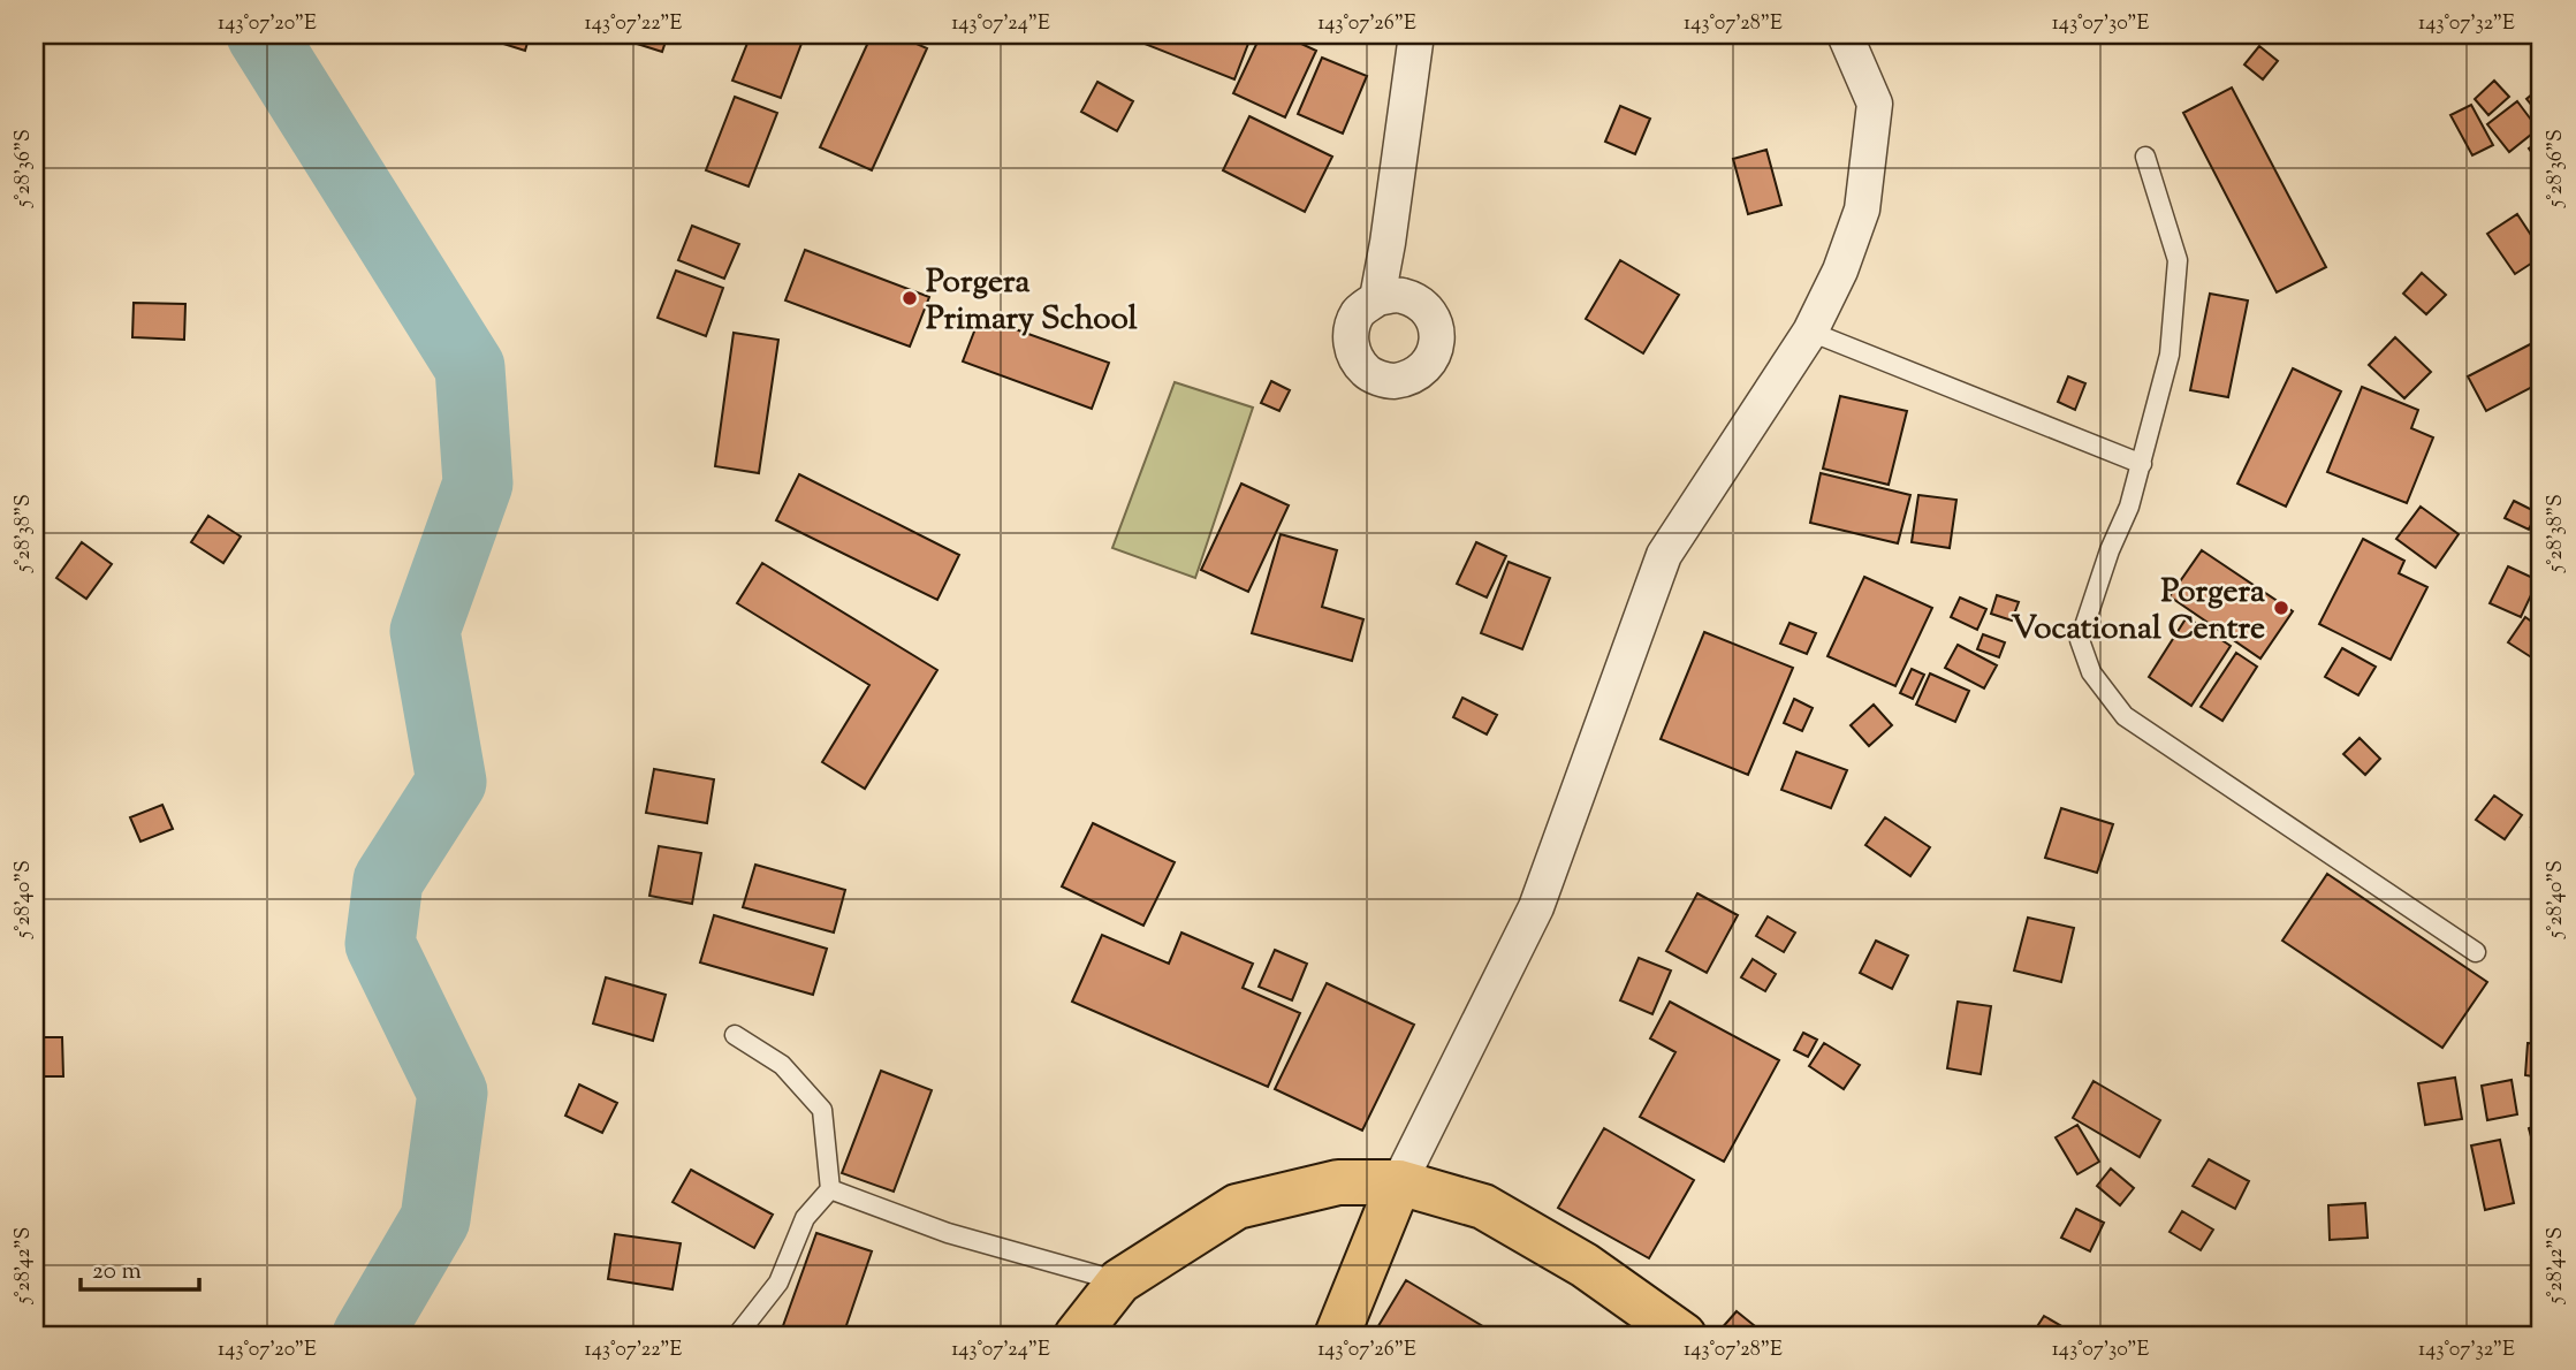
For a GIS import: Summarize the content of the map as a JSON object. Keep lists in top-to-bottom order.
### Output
{
  "places": ["Porgera Primary School", "Porgera Vocational Centre"],
  "scale_bar": "20 m",
  "coordinates": [
    "143°07'20\"E",
    "143°07'22\"E",
    "143°07'24\"E",
    "143°07'26\"E",
    "143°07'28\"E",
    "143°07'30\"E",
    "143°07'32\"E",
    "5°28'36\"S",
    "5°28'38\"S",
    "5°28'40\"S",
    "5°28'42\"S"
  ]
}
